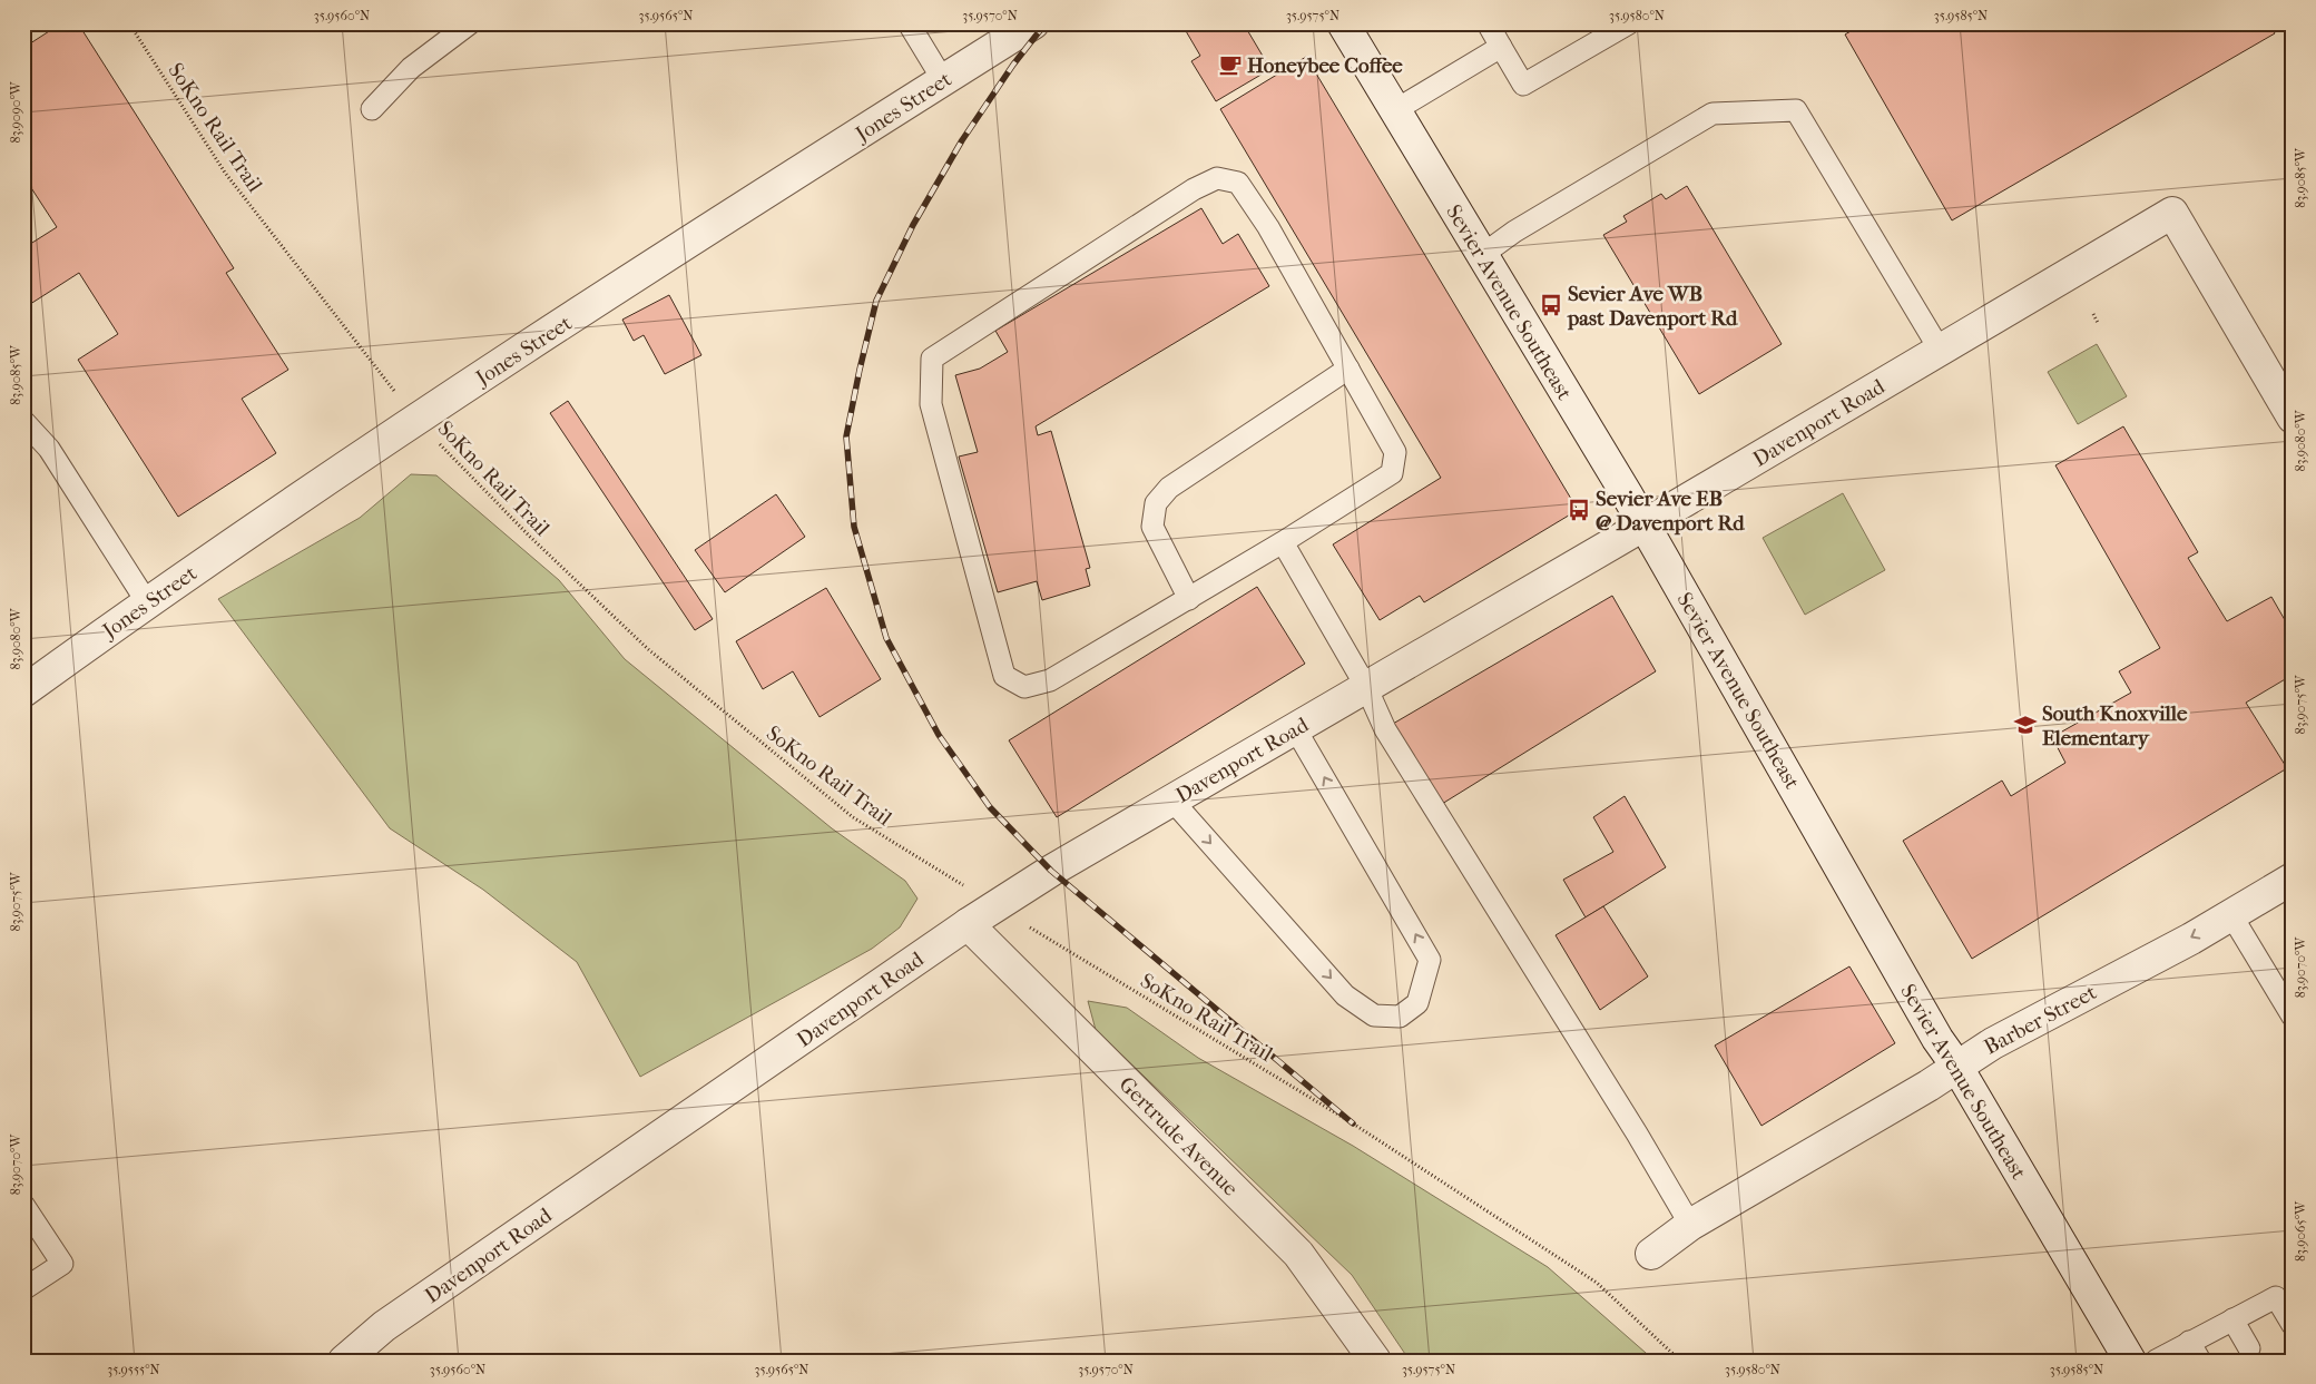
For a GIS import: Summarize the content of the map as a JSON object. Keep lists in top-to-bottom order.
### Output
{
  "streets": {
    "street": [
      "Jones Street",
      "Sevier Avenue Southeast",
      "Davenport Road",
      "Barber Street",
      "Gertrude Avenue"
    ],
    "path": ["SoKno Rail Trail"]
  },
  "crossings": [
    ["Jones Street", "SoKno Rail Trail"],
    ["SoKno Rail Trail", "Davenport Road"],
    ["Sevier Avenue Southeast", "Davenport Road"],
    ["Sevier Avenue Southeast", "Barber Street"],
    ["Davenport Road", "Gertrude Avenue"]
  ],
  "one_way": ["Barber Street"],
  "places": {
    "cafe": ["Honeybee Coffee"],
    "bus stop": ["Sevier Ave WB past Davenport Rd", "Sevier Ave EB @ Davenport Rd"],
    "school or university": ["South Knoxville Elementary"]
  },
  "coordinates": [
    "35.9560°N",
    "35.9565°N",
    "35.9570°N",
    "35.9575°N",
    "35.9580°N",
    "35.9585°N",
    "83.9090°W",
    "83.9085°W",
    "83.9080°W",
    "83.9075°W",
    "83.9070°W",
    "83.9065°W",
    "35.9555°N"
  ]
}
